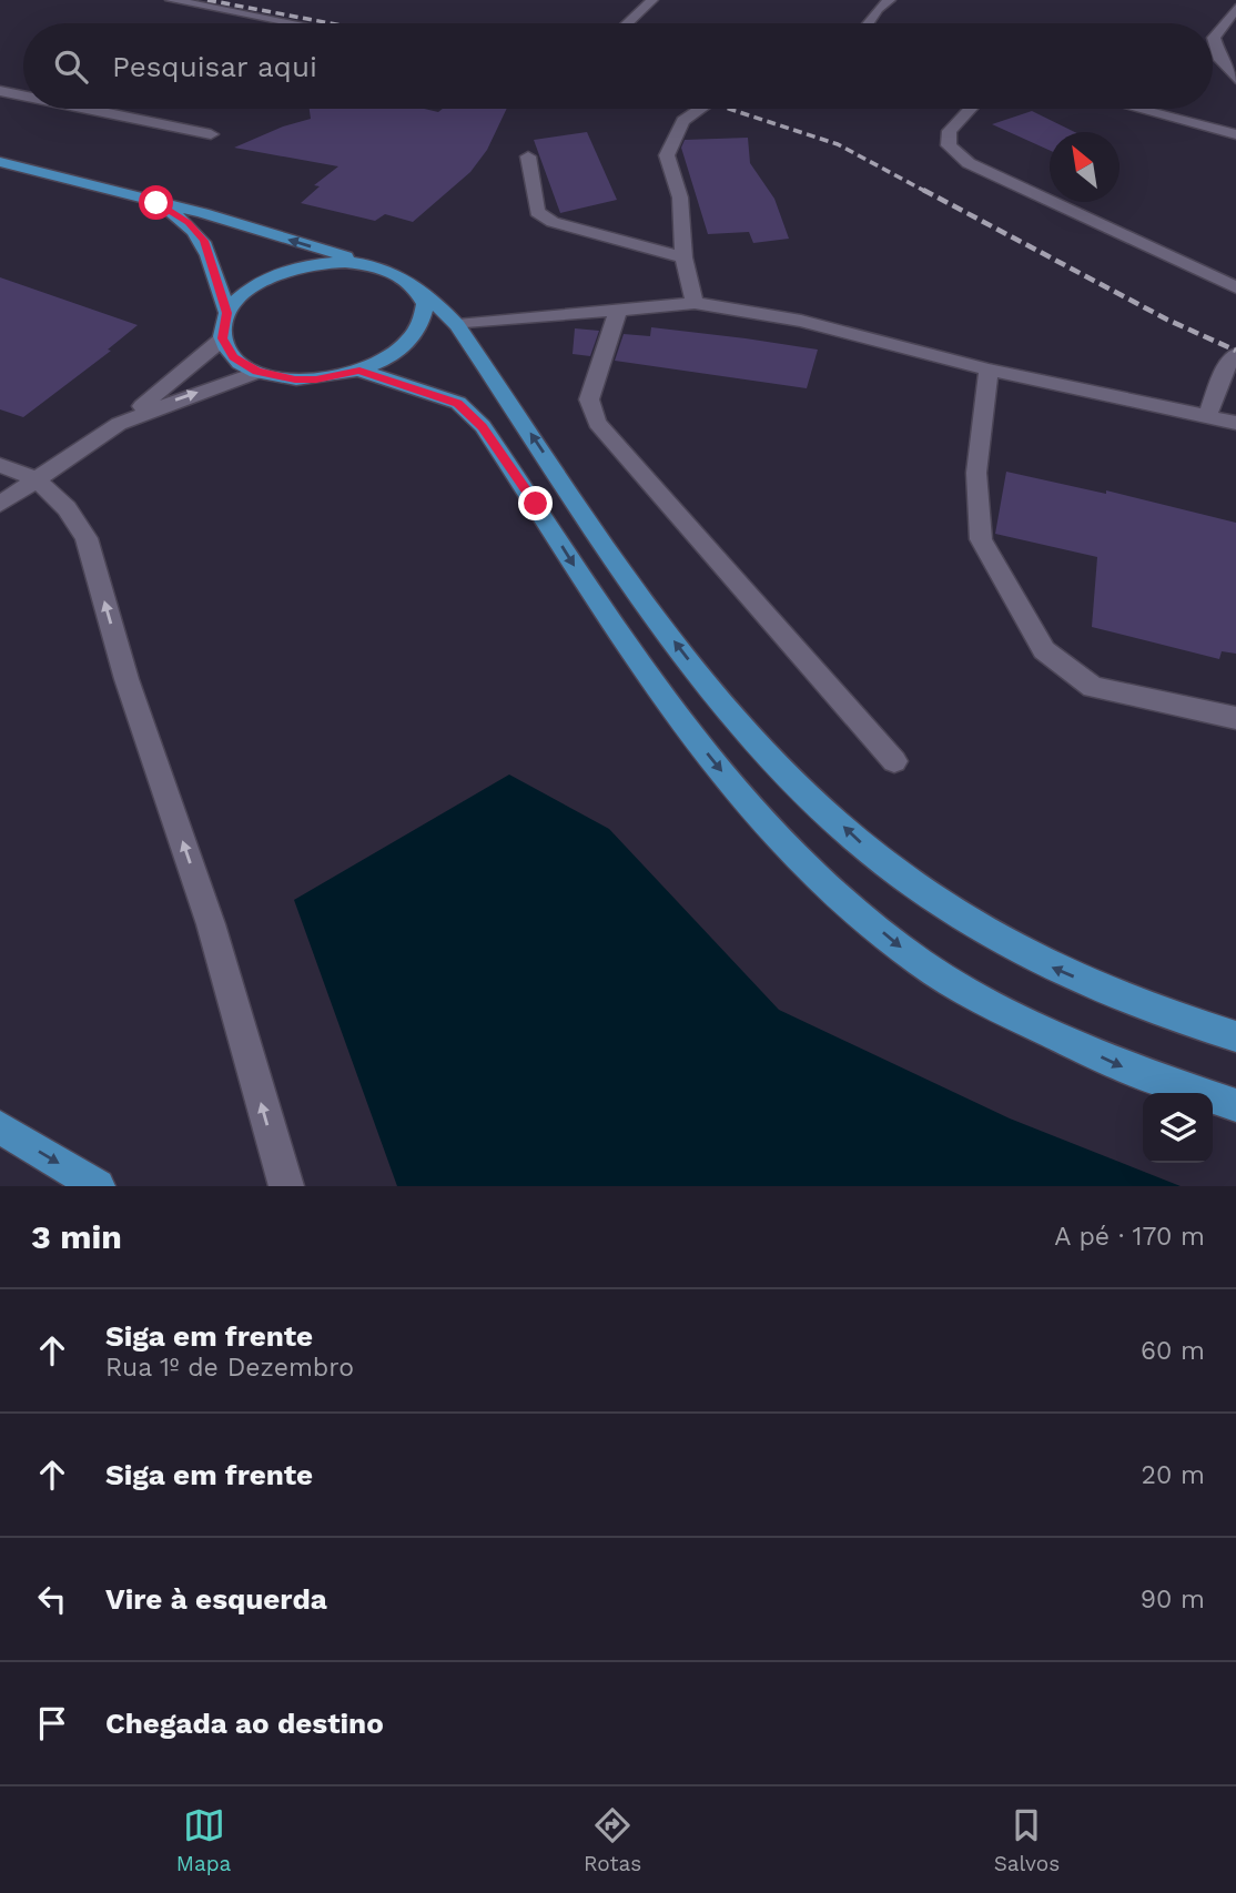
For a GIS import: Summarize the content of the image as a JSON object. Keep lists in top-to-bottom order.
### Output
{
  "north": "top left",
  "page": {
    "search": "Pesquisar aqui",
    "heading": ["3 min", "A pé · 170 m"],
    "list": [
      ["Siga em frente", "Rua 1º de Dezembro", "60 m"],
      ["Siga em frente", "20 m"],
      ["Vire à esquerda", "90 m"],
      "Chegada ao destino"
    ],
    "nav": ["Mapa", "Rotas", "Salvos"]
  }
}
